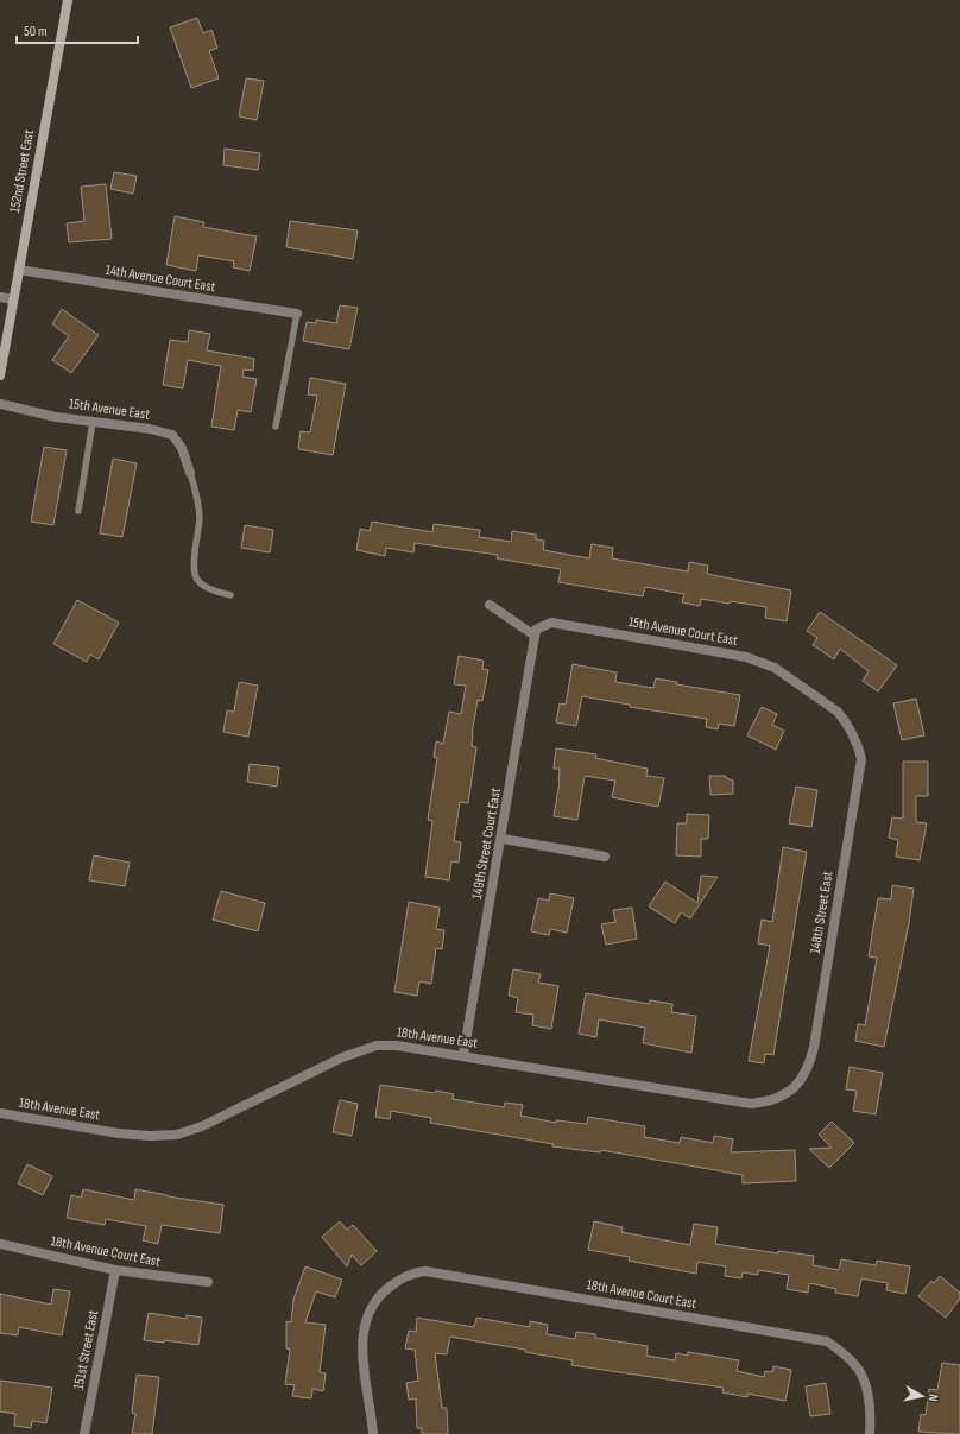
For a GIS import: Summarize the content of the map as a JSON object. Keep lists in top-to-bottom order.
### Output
{
  "streets": {
    "main road": ["152nd Street East"],
    "street": [
      "14th Avenue Court East",
      "15th Avenue East",
      "15th Avenue Court East",
      "149th Street Court East",
      "148th Street East",
      "18th Avenue East",
      "18th Avenue Court East",
      "151st Street East"
    ]
  },
  "crossings": [
    ["152nd Street East", "14th Avenue Court East"],
    ["15th Avenue Court East", "149th Street Court East"],
    ["15th Avenue Court East", "148th Street East"],
    ["149th Street Court East", "18th Avenue East"],
    ["148th Street East", "18th Avenue East"],
    ["18th Avenue Court East", "151st Street East"]
  ],
  "scale_bar": "50 m",
  "north": "right"
}
